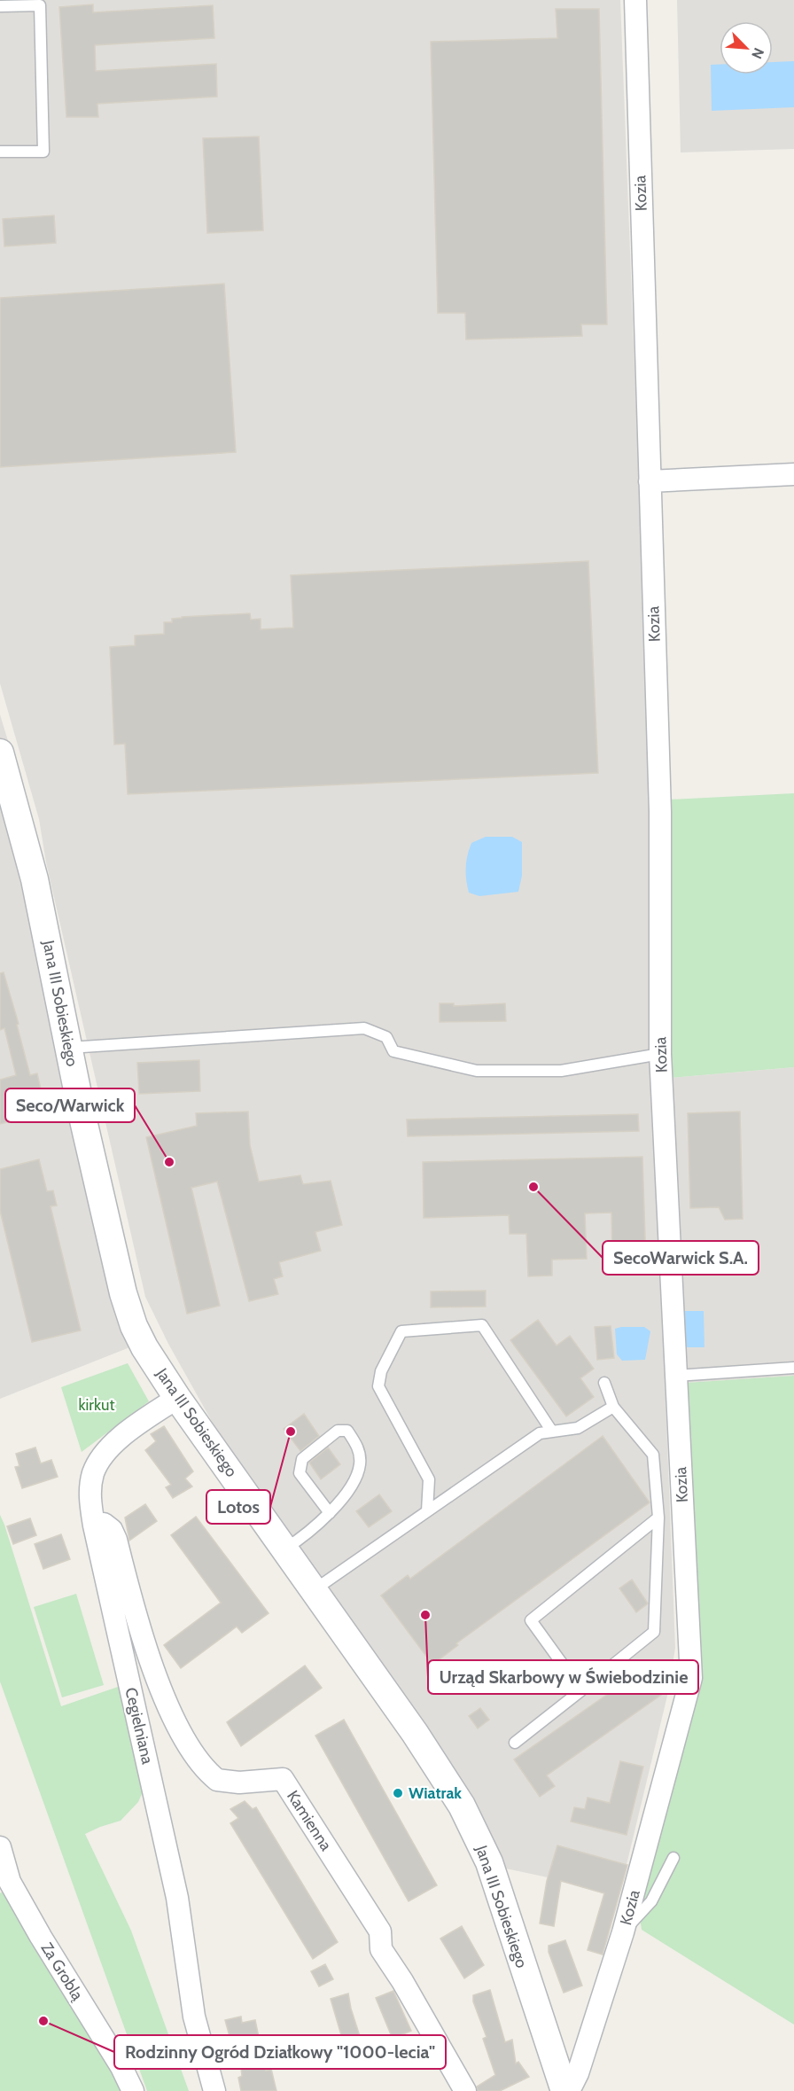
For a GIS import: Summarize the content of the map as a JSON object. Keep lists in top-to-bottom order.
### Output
{
  "streets": {
    "street": [
      "Kozia",
      "Jana III Sobieskiego",
      "Cegielniana",
      "Kamienna",
      "Za Groblą"
    ]
  },
  "crossings": [
    ["Jana III Sobieskiego", "Cegielniana"],
    ["Cegielniana", "Kamienna"]
  ],
  "parks": ["kirkut"],
  "places": [
    "Seco/Warwick",
    "SecoWarwick S.A.",
    "Lotos",
    "Urząd Skarbowy w Świebodzinie",
    "Wiatrak",
    "Rodzinny Ogród Działkowy \"1000-lecia\""
  ],
  "north": "bottom right"
}
